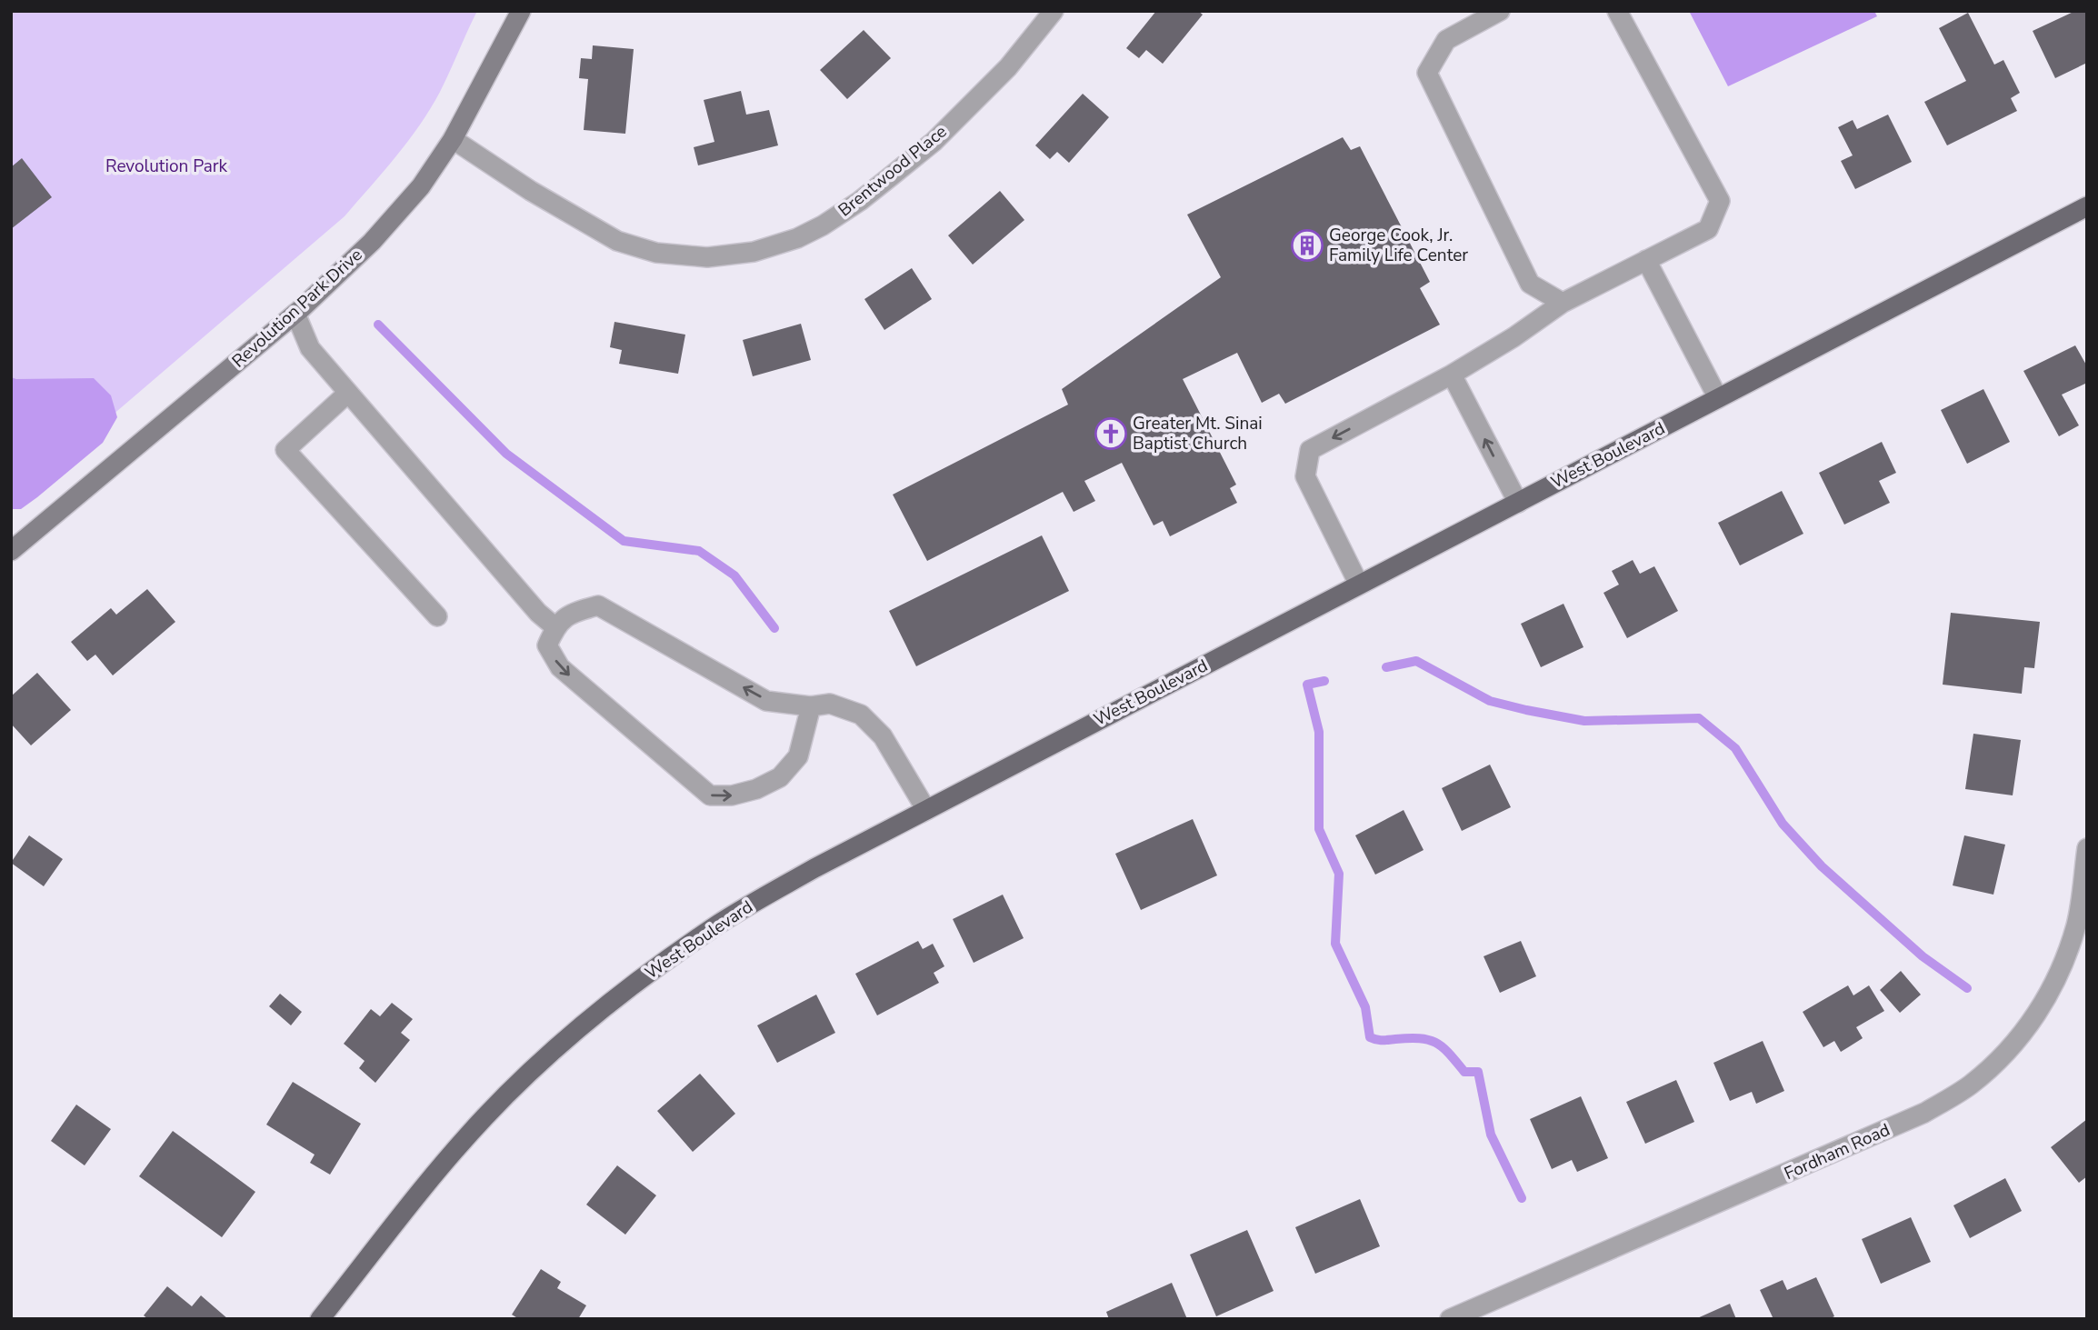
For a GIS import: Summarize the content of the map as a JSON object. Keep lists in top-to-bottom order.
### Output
{
  "streets": {
    "main road": ["West Boulevard"],
    "street": ["Brentwood Place", "Revolution Park Drive", "Fordham Road"]
  },
  "crossings": [
    ["Brentwood Place", "Revolution Park Drive"]
  ],
  "parks": ["Revolution Park"],
  "places": {
    "building": ["George Cook, Jr. Family Life Center"],
    "church": ["Greater Mt. Sinai Baptist Church"]
  }
}
